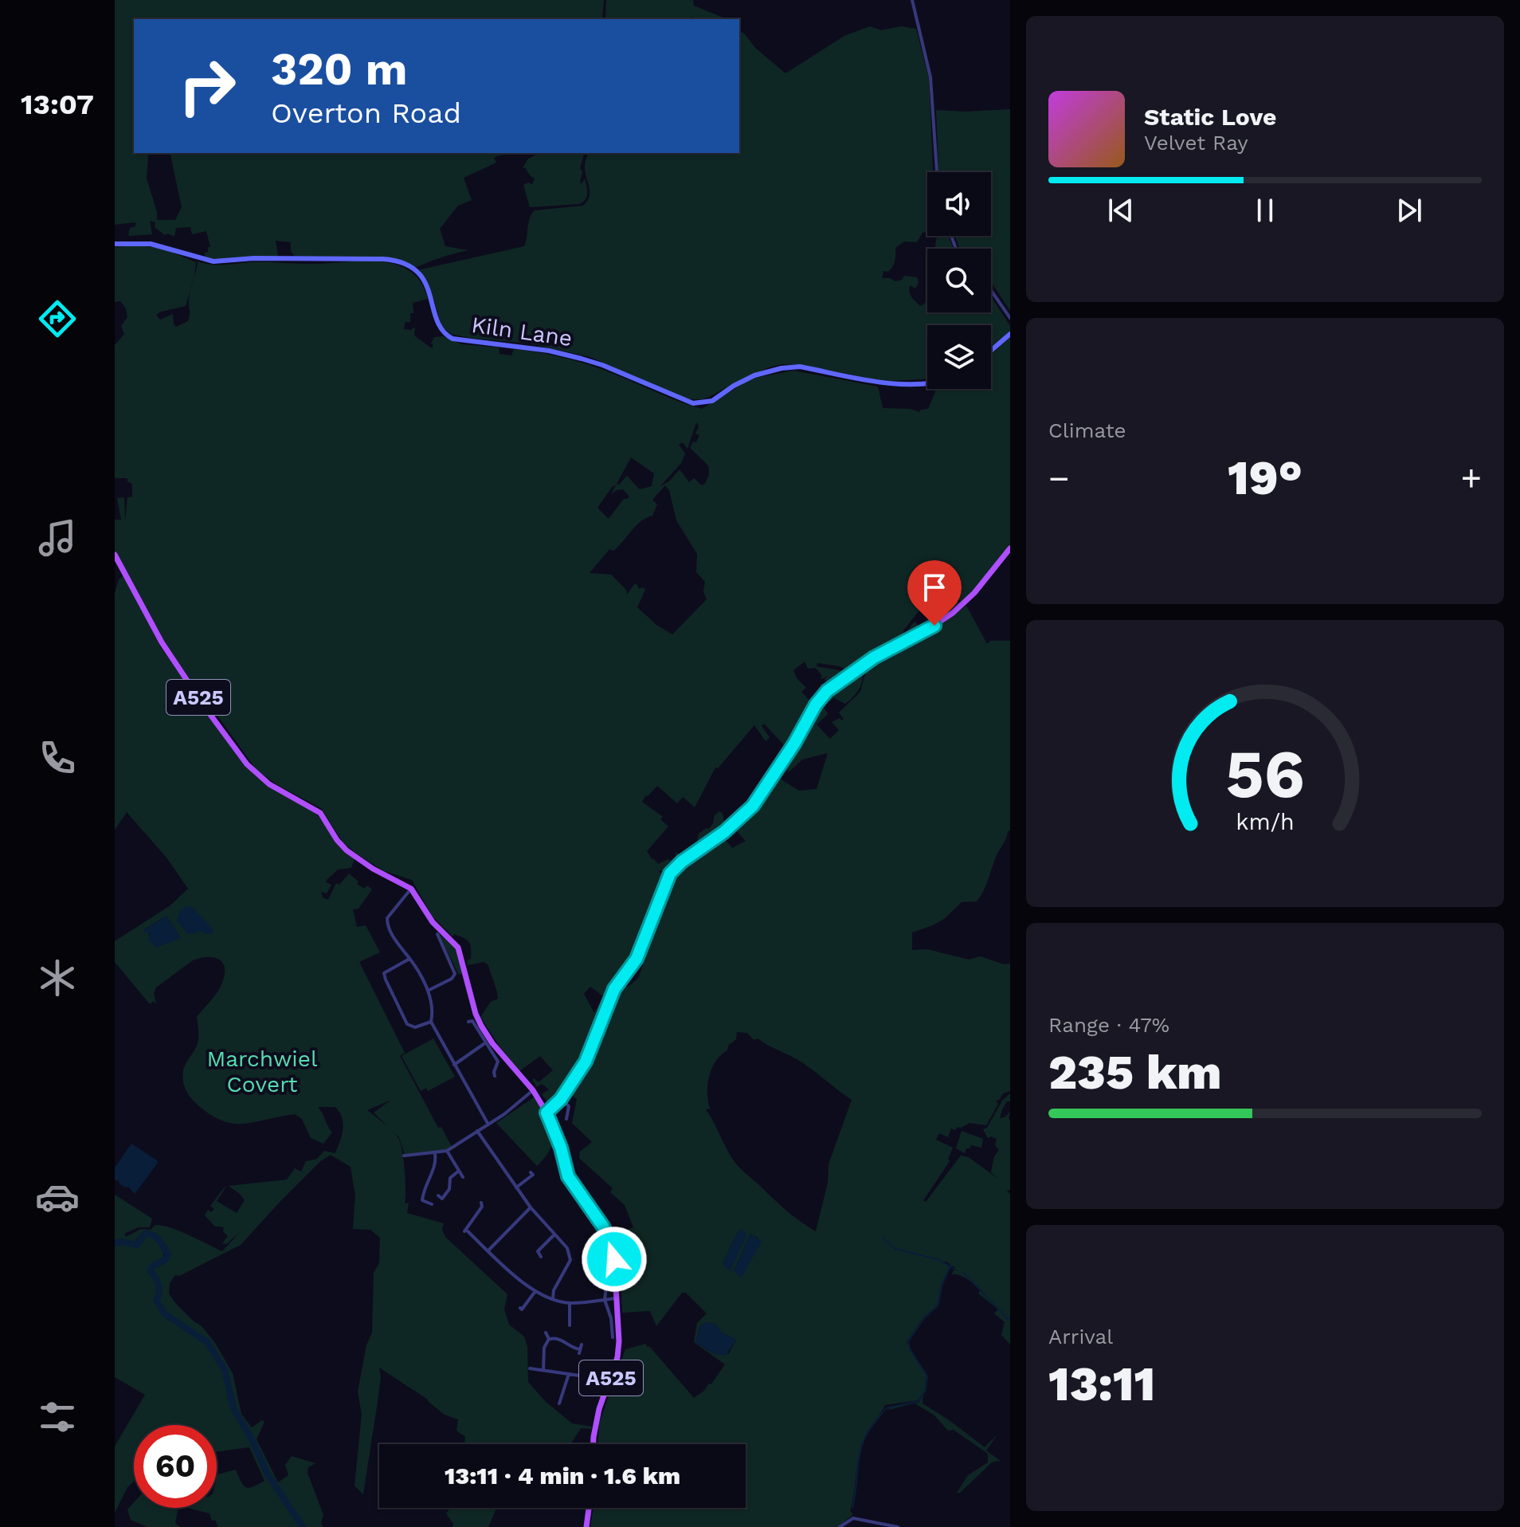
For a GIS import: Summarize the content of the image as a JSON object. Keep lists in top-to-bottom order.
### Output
{
  "streets": {
    "main road": ["Kiln Lane", "A525"]
  },
  "parks": ["Marchwiel Covert"],
  "page": {
    "tabs": "13:07",
    "turn": ["320 m", "Overton Road"],
    "song": ["Static Love", "Velvet Ray"],
    "tile": [
      "Climate",
      ["Range · 47%", "235 km"],
      ["Arrival", "13:11"]
    ],
    "heat": ["−", "19°", "+"],
    "limit": "60",
    "trip": "13:11 · 4 min · 1.6 km",
    "gauge": ["56", "km/h"]
  }
}
